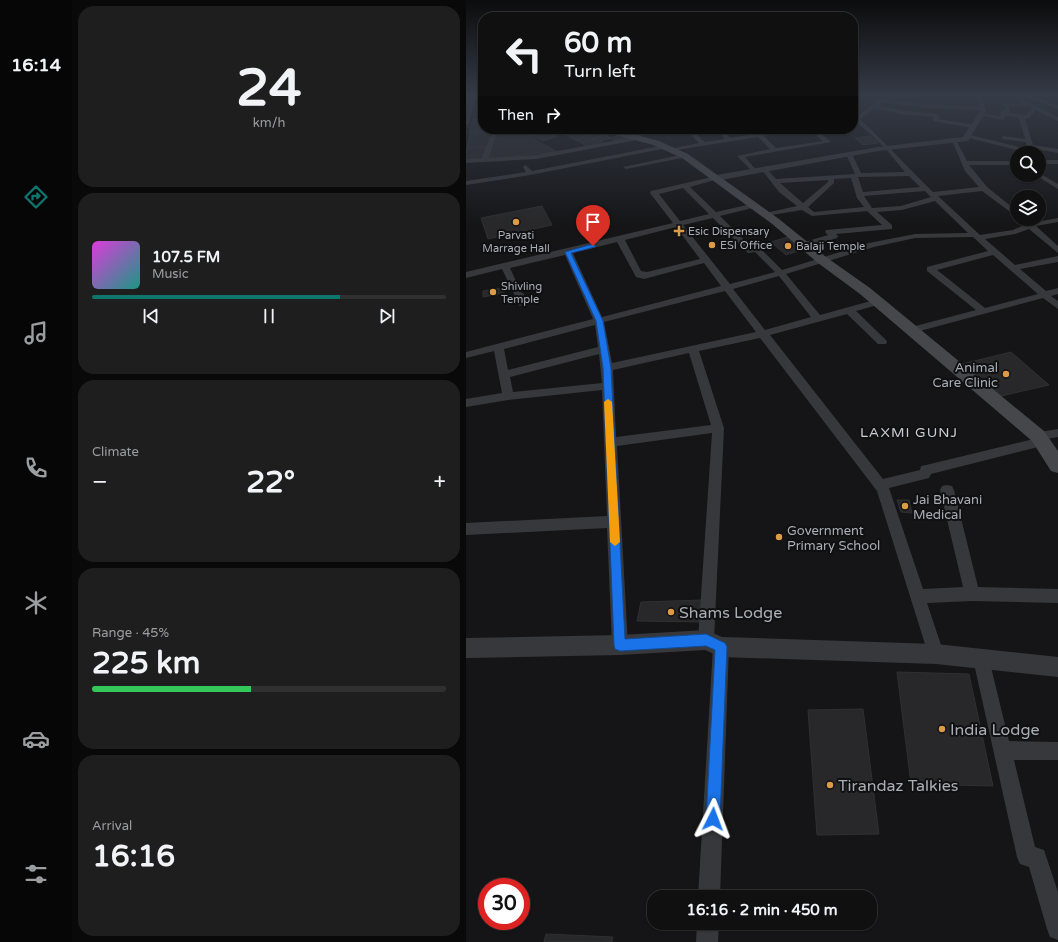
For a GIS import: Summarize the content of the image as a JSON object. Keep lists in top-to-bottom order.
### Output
{
  "districts": ["LAXMI GUNJ"],
  "places": {
    "other": [
      "Parvati Marrage Hall",
      "ESI Office",
      "Balaji Temple",
      "Shivling Temple",
      "Animal Care Clinic",
      "Jai Bhavani Medical",
      "Government Primary School",
      "Shams Lodge",
      "India Lodge",
      "Tirandaz Talkies"
    ],
    "health": ["Esic Dispensary"]
  },
  "page": {
    "tabs": "16:14",
    "tile": [
      ["24", "km/h"],
      "Climate",
      ["Range · 45%", "225 km"],
      ["Arrival", "16:16"]
    ],
    "turn": ["60 m", "Turn left"],
    "then": "Then",
    "song": ["107.5 FM", "Music"],
    "heat": ["−", "22°", "+"],
    "limit": "30",
    "trip": "16:16 · 2 min · 450 m"
  }
}
